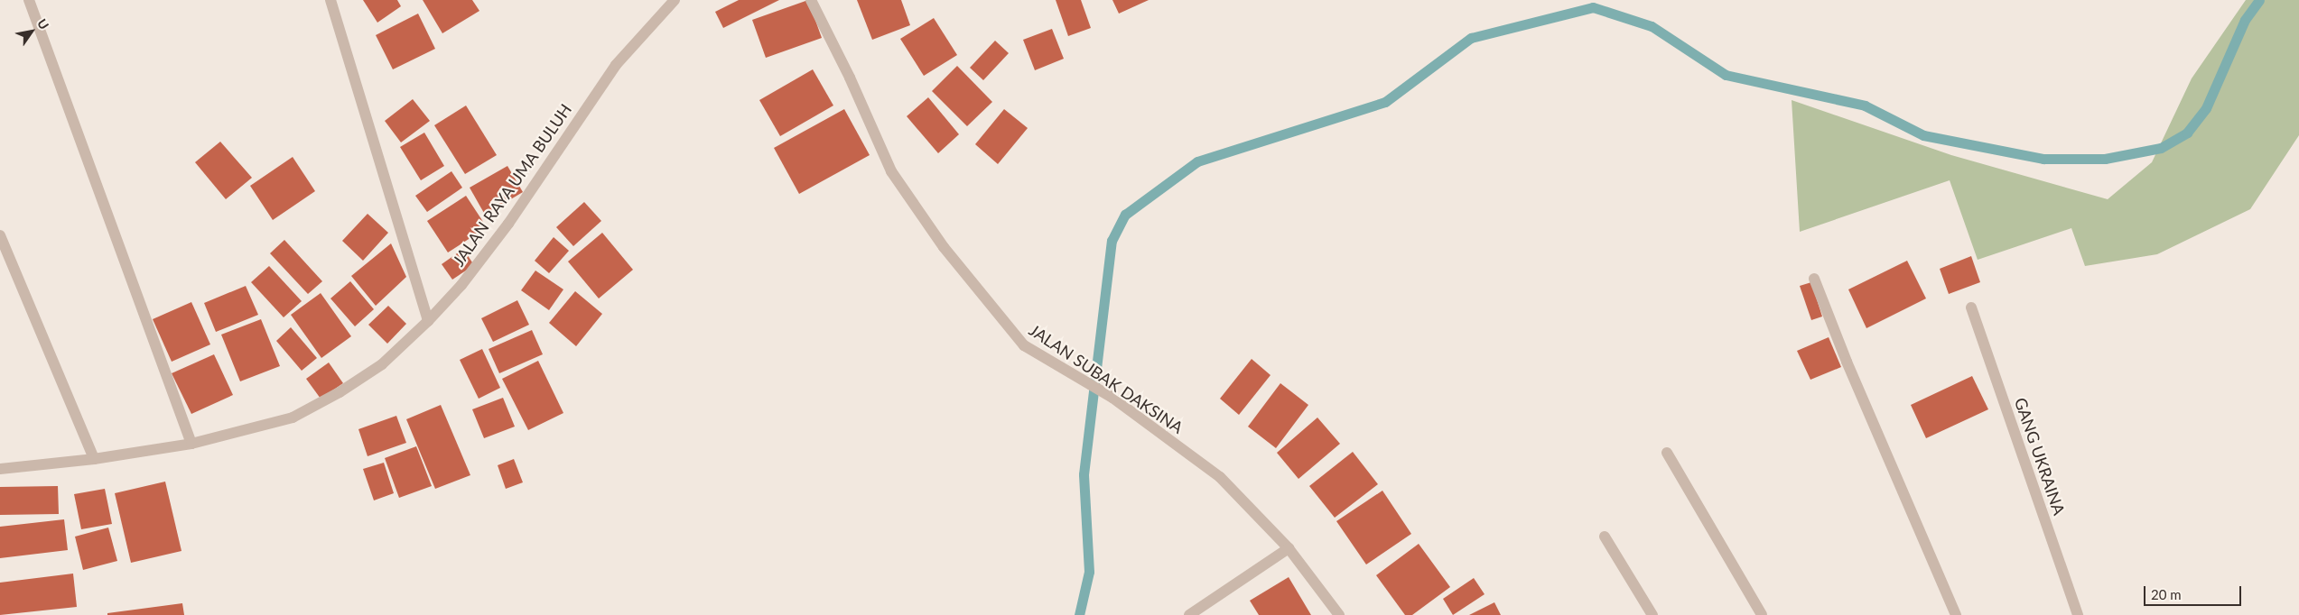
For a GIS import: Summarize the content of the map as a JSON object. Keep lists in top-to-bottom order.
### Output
{
  "streets": {
    "street": ["JALAN RAYA UMA BULUH", "JALAN SUBAK DAKSINA", "GANG UKRAINA"]
  },
  "scale_bar": "20 m",
  "north": "top right"
}
